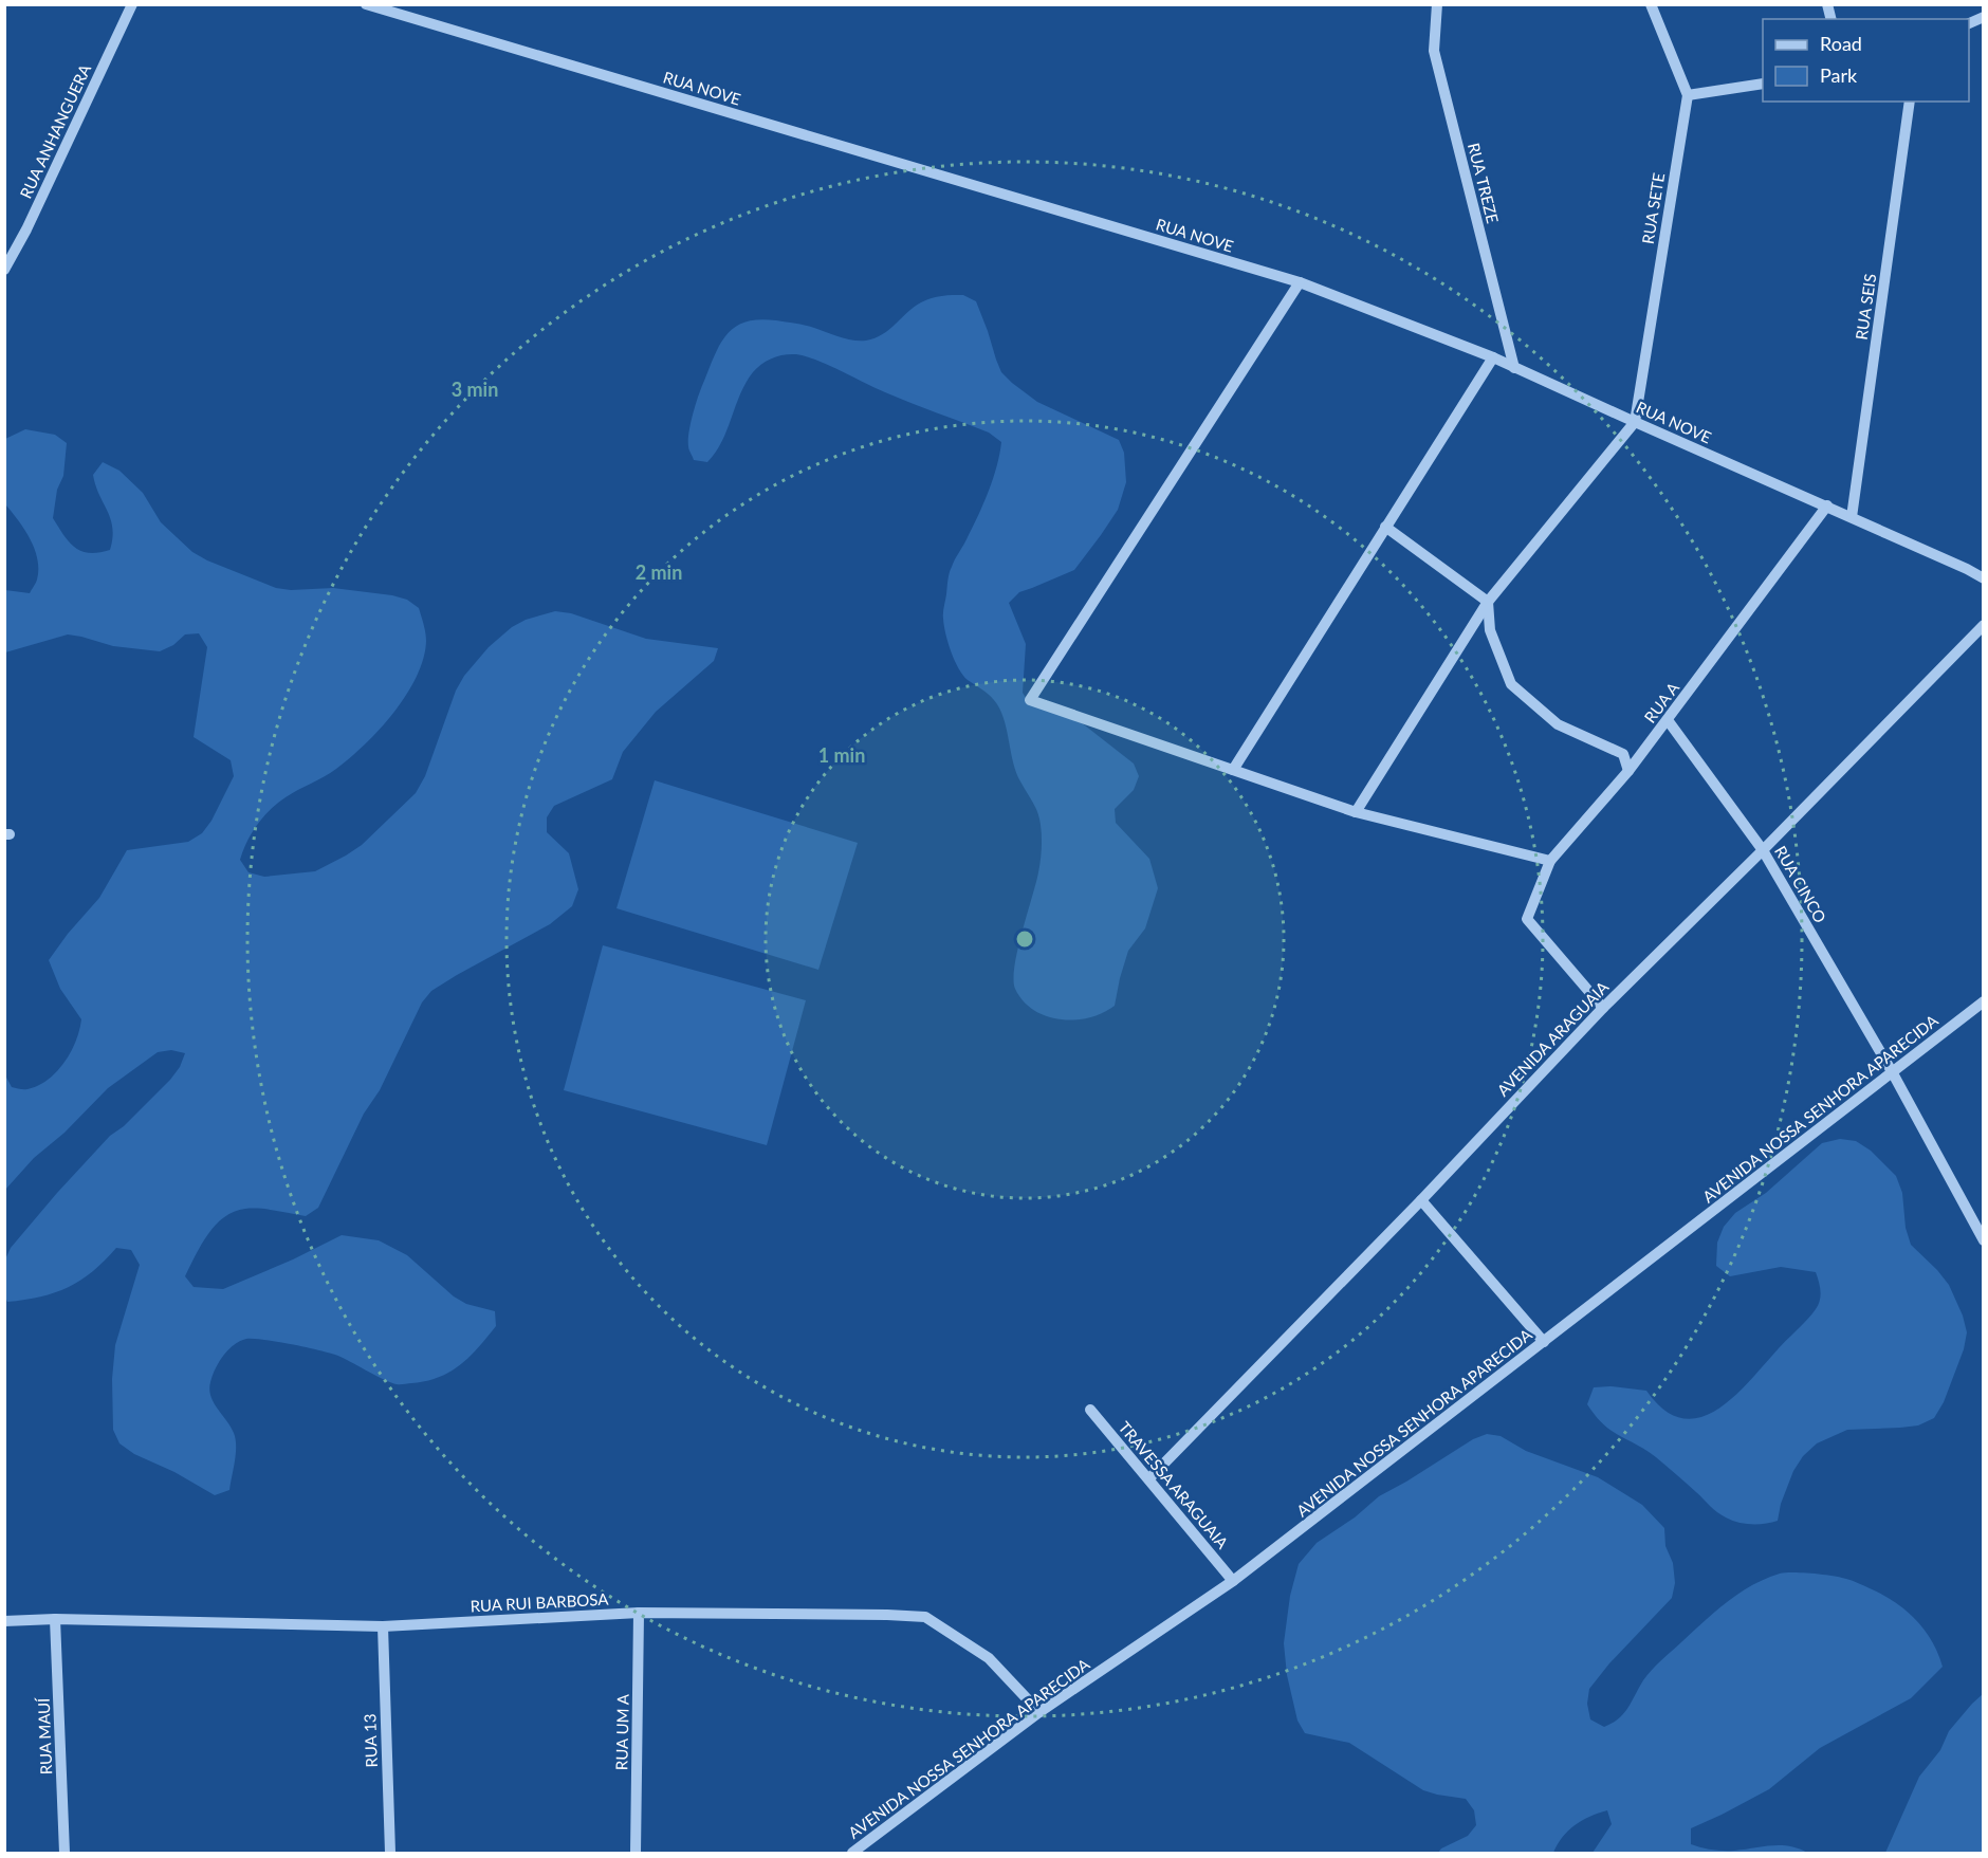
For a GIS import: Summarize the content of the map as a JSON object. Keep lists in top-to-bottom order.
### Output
{
  "streets": {
    "street": [
      "RUA NOVE",
      "RUA ANHANGUERA",
      "RUA TREZE",
      "RUA SETE",
      "RUA SEIS",
      "RUA A",
      "RUA CINCO",
      "AVENIDA ARAGUAIA",
      "AVENIDA NOSSA SENHORA APARECIDA",
      "TRAVESSA ARAGUAIA",
      "RUA RUI BARBOSA",
      "RUA UM A",
      "RUA MAUÍ",
      "RUA 13"
    ]
  },
  "crossings": [
    ["RUA NOVE", "RUA TREZE"],
    ["RUA NOVE", "RUA SETE"],
    ["RUA NOVE", "RUA SEIS"],
    ["RUA NOVE", "RUA A"],
    ["RUA A", "RUA CINCO"],
    ["RUA A", "AVENIDA ARAGUAIA"],
    ["RUA CINCO", "AVENIDA ARAGUAIA"],
    ["RUA CINCO", "AVENIDA NOSSA SENHORA APARECIDA"],
    ["AVENIDA ARAGUAIA", "TRAVESSA ARAGUAIA"],
    ["AVENIDA NOSSA SENHORA APARECIDA", "TRAVESSA ARAGUAIA"],
    ["AVENIDA NOSSA SENHORA APARECIDA", "RUA RUI BARBOSA"],
    ["RUA RUI BARBOSA", "RUA UM A"],
    ["RUA RUI BARBOSA", "RUA MAUÍ"],
    ["RUA RUI BARBOSA", "RUA 13"]
  ],
  "legend": ["Road", "Park"],
  "rings": ["3 min", "2 min", "1 min"]
}
